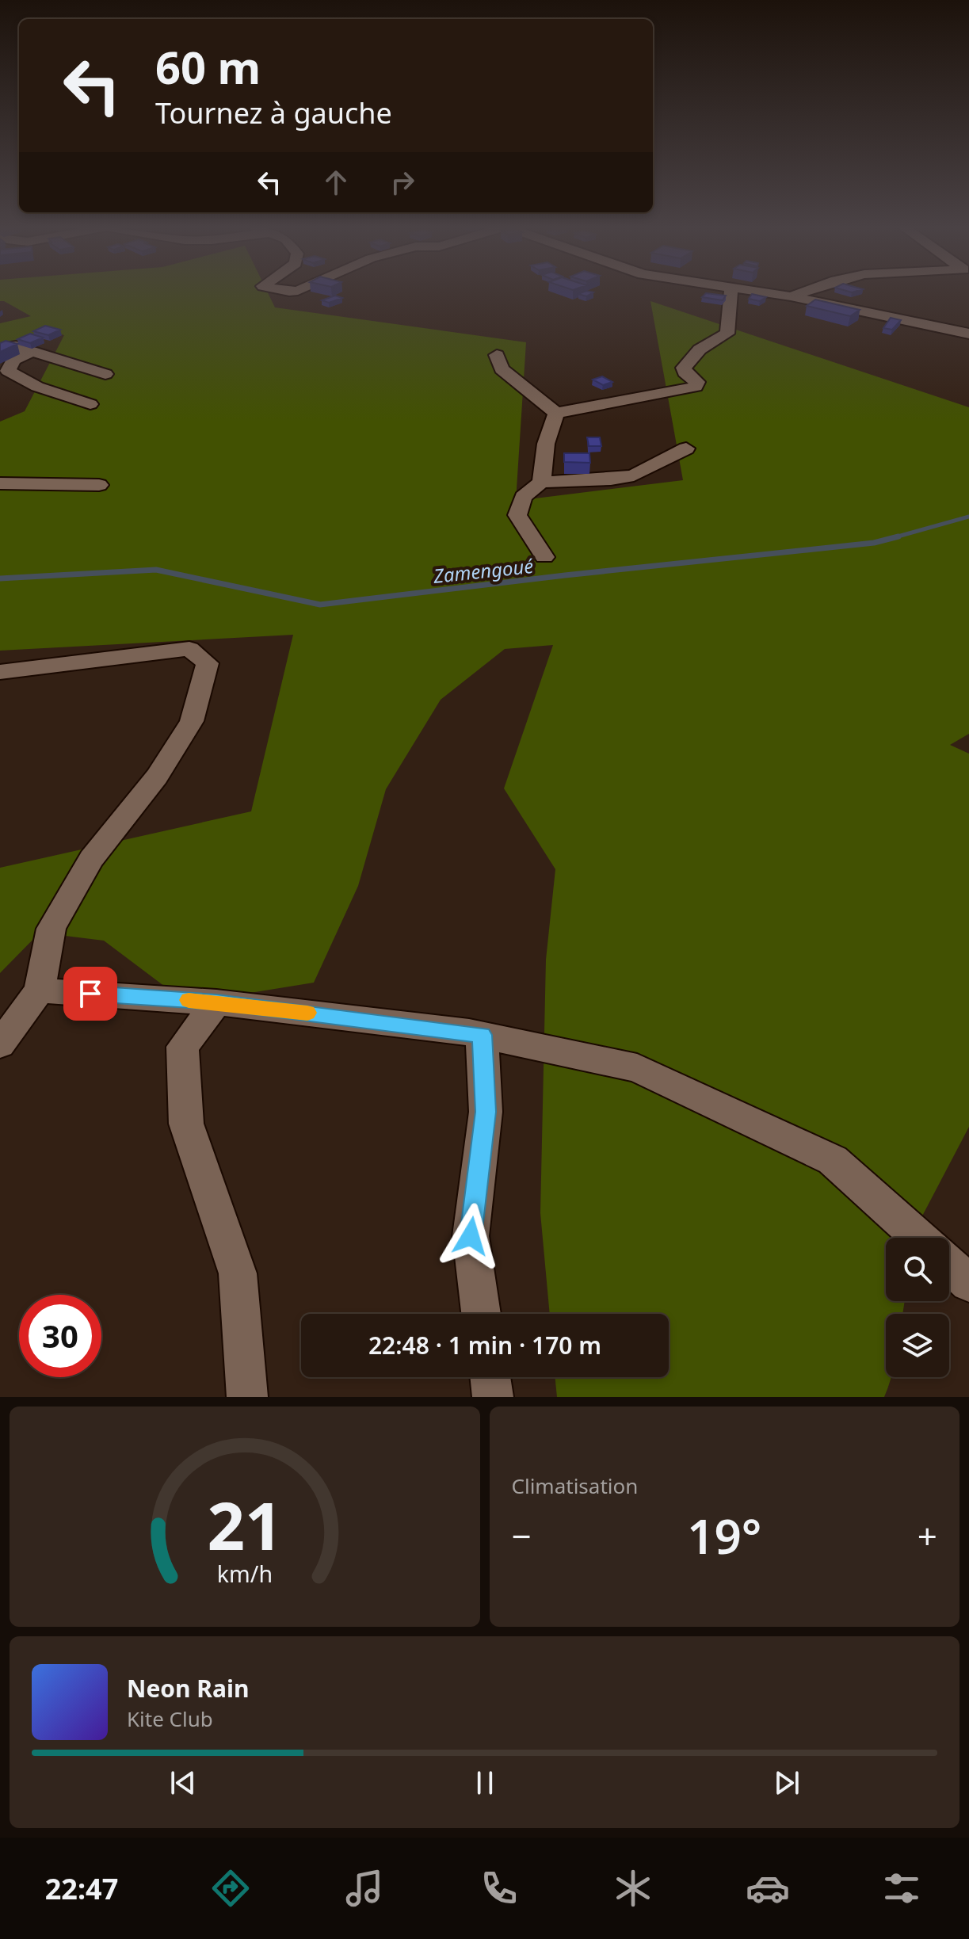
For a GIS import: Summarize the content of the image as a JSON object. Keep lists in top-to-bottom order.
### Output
{
  "water": ["Zamengoué"],
  "page": {
    "turn": ["60 m", "Tournez à gauche"],
    "limit": "30",
    "trip": "22:48 · 1 min · 170 m",
    "tile": "Climatisation",
    "heat": ["−", "19°", "+"],
    "song": ["Neon Rain", "Kite Club"],
    "tabs": "22:47",
    "gauge": ["21", "km/h"]
  }
}
